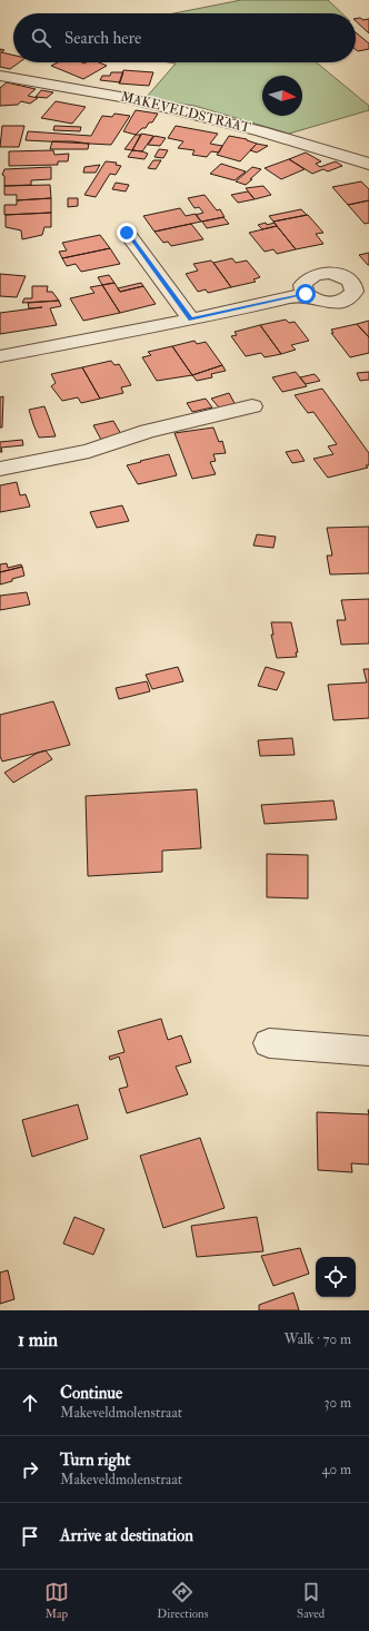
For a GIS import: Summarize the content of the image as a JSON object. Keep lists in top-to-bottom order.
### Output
{
  "streets": {
    "street": ["MAKEVELDSTRAAT"]
  },
  "north": "right",
  "page": {
    "search": "Search here",
    "heading": ["1 min", "Walk · 70 m"],
    "list": [
      ["Continue", "Makeveldmolenstraat", "30 m"],
      ["Turn right", "Makeveldmolenstraat", "40 m"],
      "Arrive at destination"
    ],
    "nav": ["Map", "Directions", "Saved"]
  }
}
